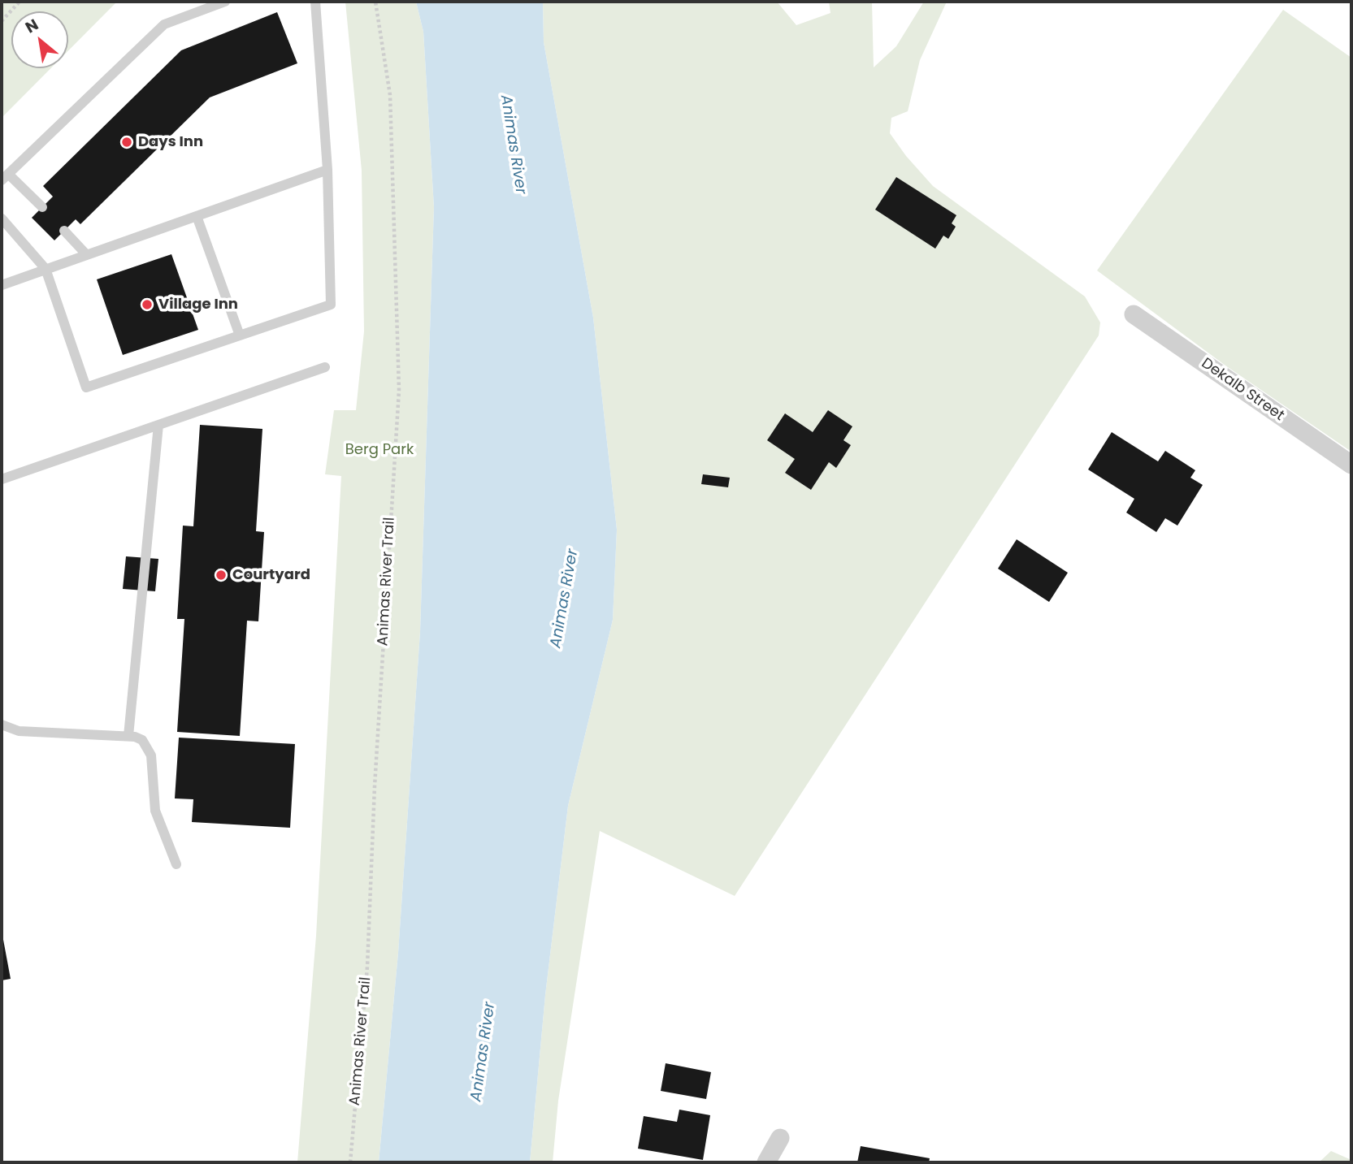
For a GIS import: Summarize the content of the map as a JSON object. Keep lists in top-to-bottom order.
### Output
{
  "streets": {
    "street": ["Dekalb Street"],
    "path": ["Animas River Trail"]
  },
  "water": ["Animas River"],
  "parks": ["Berg Park"],
  "places": ["Days Inn", "Village Inn", "Courtyard"],
  "north": "top left"
}
